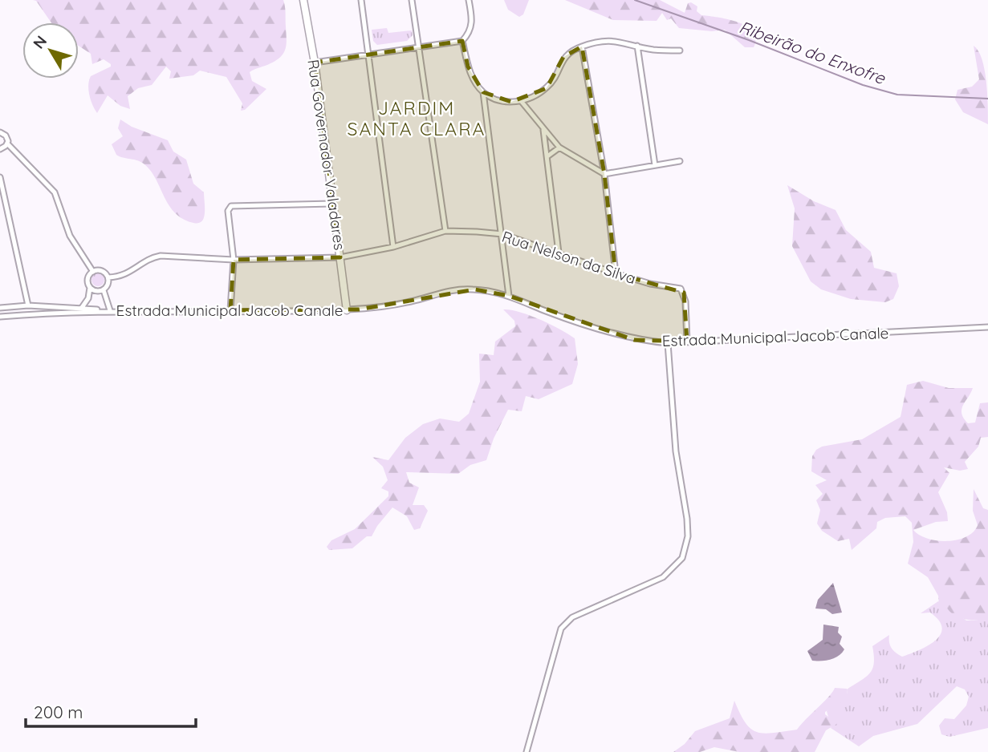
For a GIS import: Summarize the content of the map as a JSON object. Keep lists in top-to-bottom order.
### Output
{
  "streets": {
    "street": ["Rua Governador Valadares", "Rua Nelson da Silva", "Estrada Municipal Jacob Canale"]
  },
  "crossings": [
    ["Rua Governador Valadares", "Rua Nelson da Silva"],
    ["Rua Governador Valadares", "Estrada Municipal Jacob Canale"],
    ["Rua Nelson da Silva", "Estrada Municipal Jacob Canale"]
  ],
  "districts": ["JARDIM SANTA CLARA"],
  "water": ["Ribeirão do Enxofre"],
  "scale_bar": "200 m",
  "north": "top left"
}
